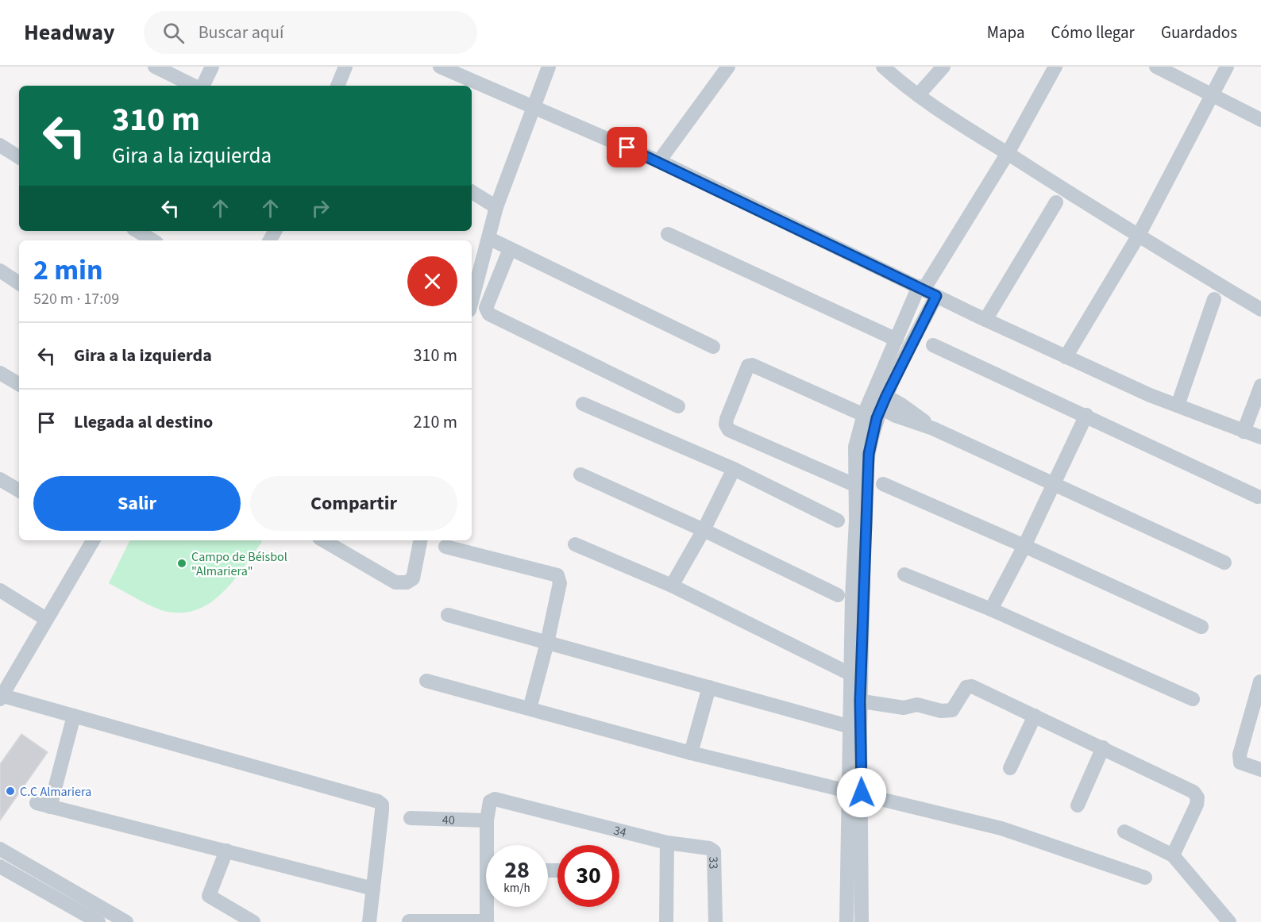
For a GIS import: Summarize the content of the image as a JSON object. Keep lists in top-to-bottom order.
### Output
{
  "streets": {
    "street": ["40", "34", "33"]
  },
  "crossings": [
    ["40", "34"],
    ["34", "33"]
  ],
  "places": ["Campo de Béisbol \"Almariera\"", "C.C Almariera"],
  "page": {
    "header": "Headway",
    "search": "Buscar aquí",
    "nav": ["Mapa", "Cómo llegar", "Guardados"],
    "turn": ["310 m", "Gira a la izquierda"],
    "heading": ["2 min", "520 m · 17:09"],
    "list": [
      {
        "name": "Gira a la izquierda",
        "value": "310 m"
      },
      {
        "name": "Llegada al destino",
        "value": "210 m"
      }
    ],
    "buttons": ["Salir", "Compartir"],
    "speed": "28 km/h",
    "limit": "30"
  }
}
